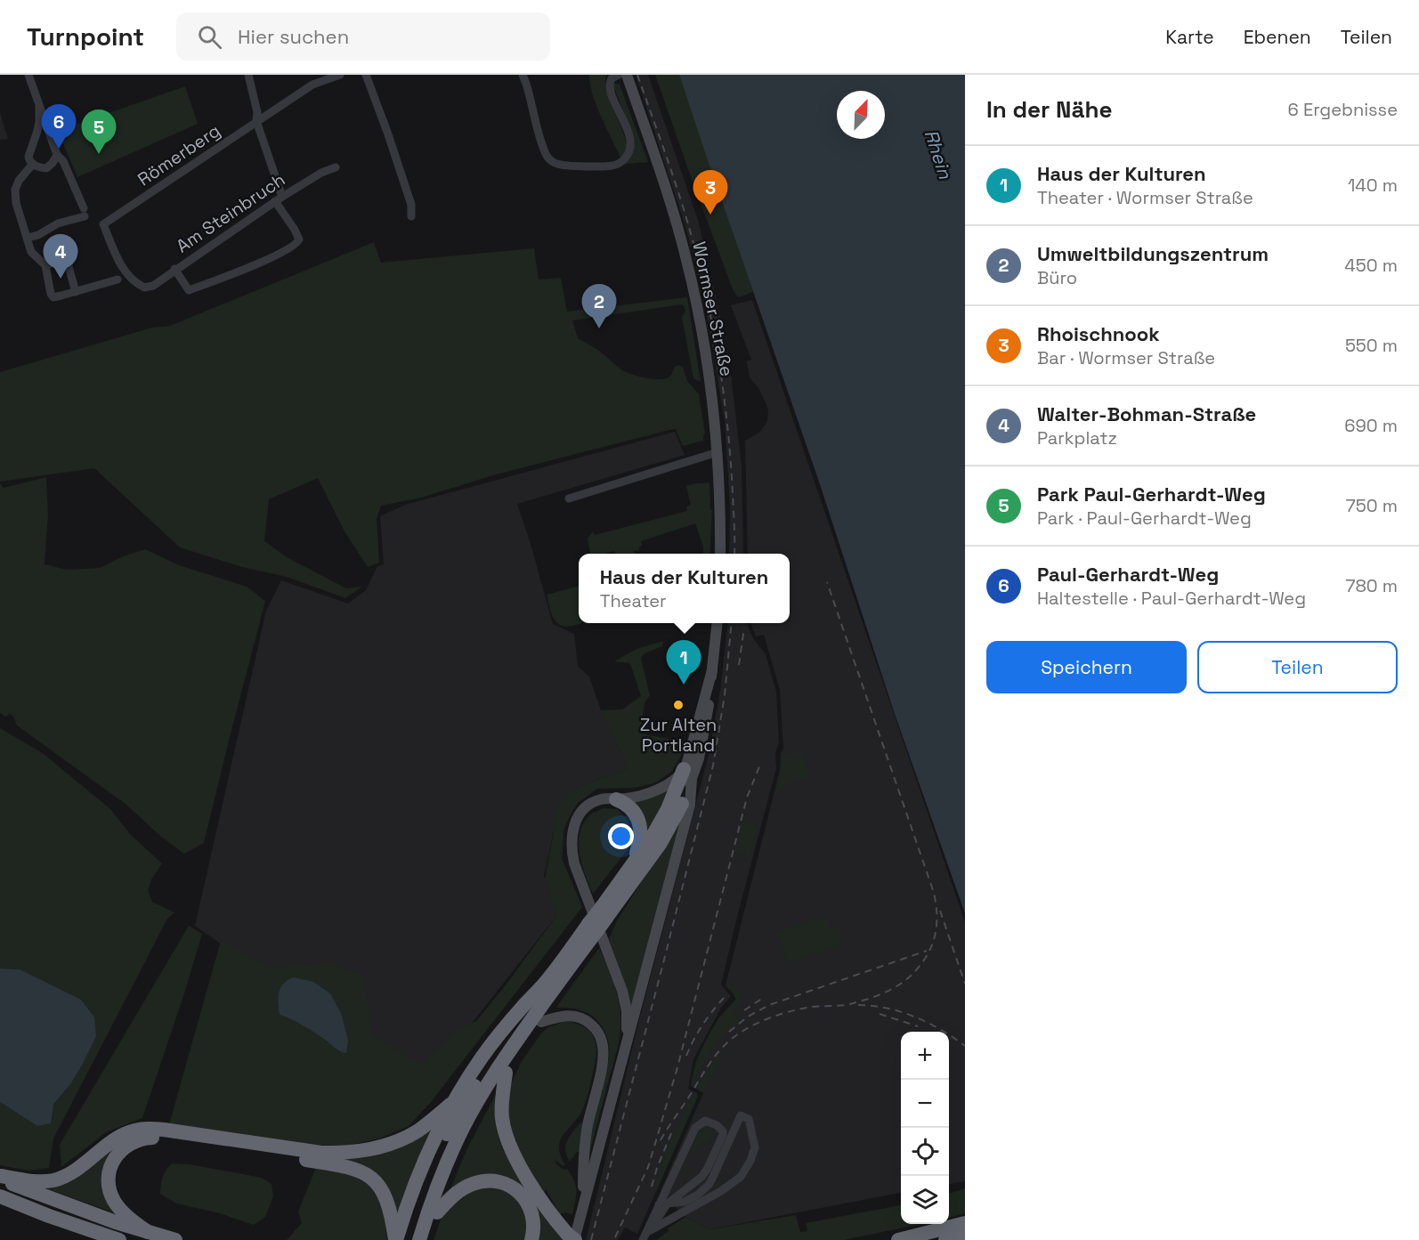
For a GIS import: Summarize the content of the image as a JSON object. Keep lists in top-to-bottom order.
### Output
{
  "streets": {
    "main road": ["Wormser Straße"],
    "street": ["Römerberg", "Am Steinbruch"]
  },
  "crossings": [
    ["Römerberg", "Am Steinbruch"]
  ],
  "water": ["Rhein"],
  "places": ["Zur Alten Portland"],
  "north": "top right",
  "page": {
    "header": "Turnpoint",
    "search": "Hier suchen",
    "nav": ["Karte", "Ebenen", "Teilen"],
    "heading": ["In der Nähe", "6 Ergebnisse"],
    "pins": [
      "6",
      "5",
      "3",
      "4",
      "2",
      "1"
    ],
    "list": [
      {
        "mark": "1",
        "name": "Haus der Kulturen",
        "note": "Theater · Wormser Straße",
        "value": "140 m"
      },
      {
        "mark": "2",
        "name": "Umweltbildungszentrum",
        "note": "Büro",
        "value": "450 m"
      },
      {
        "mark": "3",
        "name": "Rhoischnook",
        "note": "Bar · Wormser Straße",
        "value": "550 m"
      },
      {
        "mark": "4",
        "name": "Walter-Bohman-Straße",
        "note": "Parkplatz",
        "value": "690 m"
      },
      {
        "mark": "5",
        "name": "Park Paul-Gerhardt-Weg",
        "note": "Park · Paul-Gerhardt-Weg",
        "value": "750 m"
      },
      {
        "mark": "6",
        "name": "Paul-Gerhardt-Weg",
        "note": "Haltestelle · Paul-Gerhardt-Weg",
        "value": "780 m"
      }
    ],
    "popup": ["Haus der Kulturen", "Theater"],
    "buttons": ["Speichern", "Teilen"],
    "map_buttons": ["+", "−"]
  }
}
